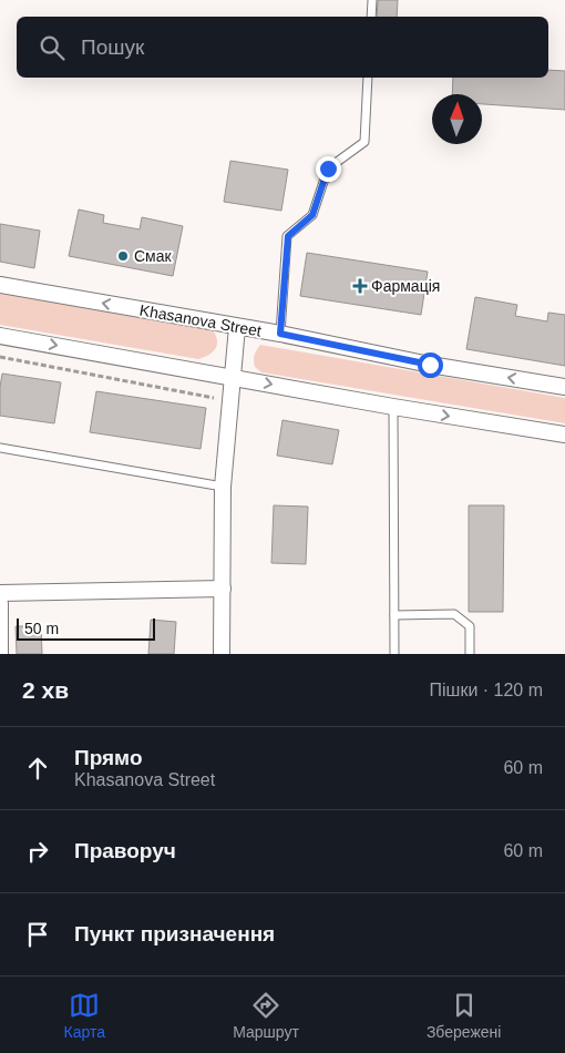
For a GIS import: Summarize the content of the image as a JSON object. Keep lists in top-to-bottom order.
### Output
{
  "streets": {
    "street": ["Khasanova Street"]
  },
  "places": {
    "other": ["Смак"],
    "health": ["Фармація"]
  },
  "scale_bar": "50 m",
  "north": "top",
  "page": {
    "search": "Пошук",
    "scale": "50 m",
    "heading": ["2 хв", "Пішки · 120 m"],
    "list": [
      ["Прямо", "Khasanova Street", "60 m"],
      ["Праворуч", "60 m"],
      "Пункт призначення"
    ],
    "nav": ["Карта", "Маршрут", "Збережені"]
  }
}
